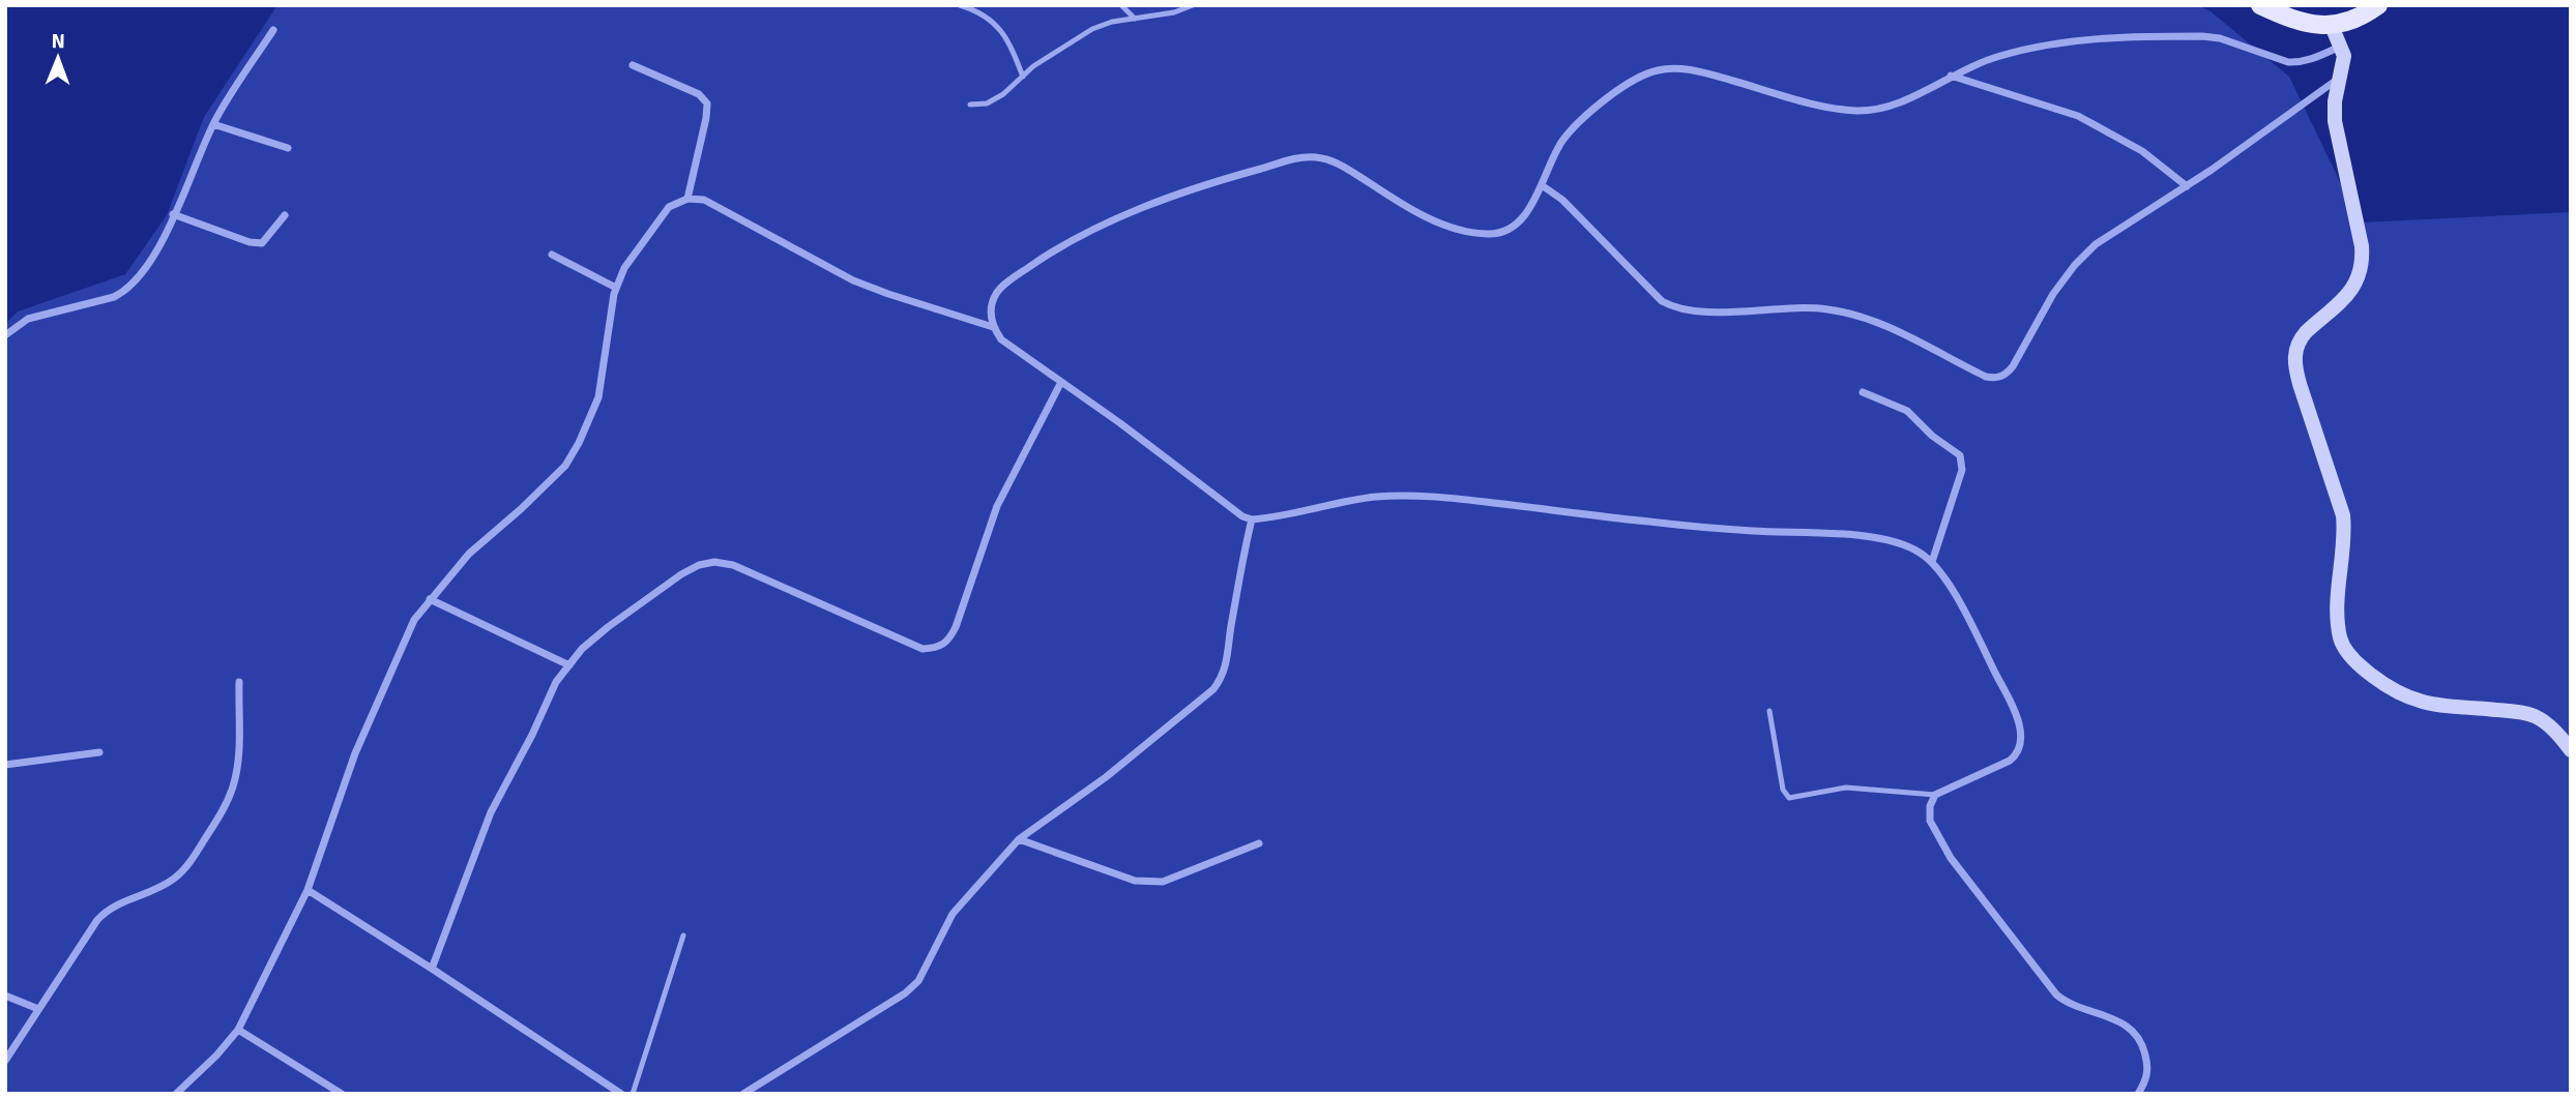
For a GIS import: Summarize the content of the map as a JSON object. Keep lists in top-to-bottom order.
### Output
{
  "north": "top"
}
